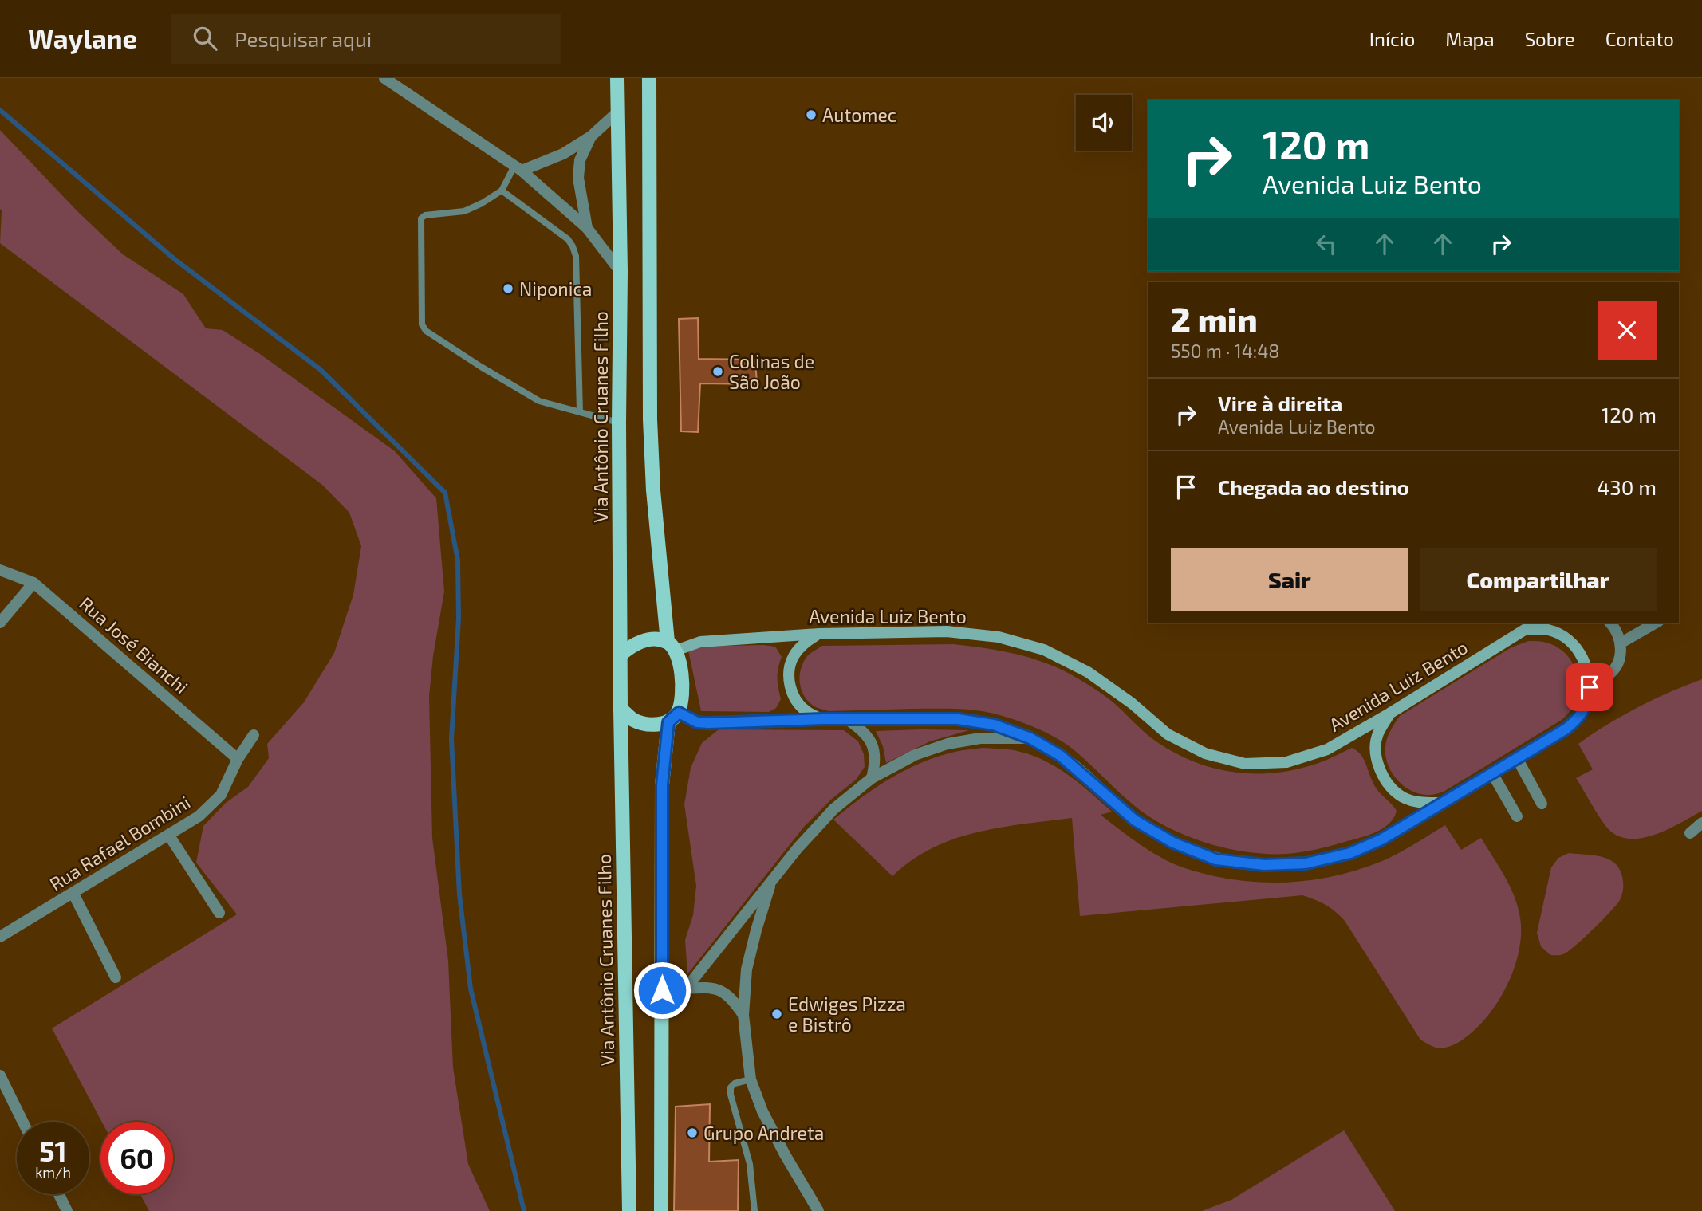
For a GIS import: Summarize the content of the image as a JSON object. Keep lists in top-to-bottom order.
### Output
{
  "streets": {
    "main road": ["Via Antônio Cruanes Filho"],
    "street": ["Avenida Luiz Bento", "Rua José Bianchi", "Rua Rafael Bombini"]
  },
  "crossings": [
    ["Via Antônio Cruanes Filho", "Avenida Luiz Bento"],
    ["Rua José Bianchi", "Rua Rafael Bombini"]
  ],
  "places": [
    "Automec",
    "Niponica",
    "Colinas de São João",
    "Edwiges Pizza e Bistrô",
    "Grupo Andreta"
  ],
  "page": {
    "header": "Waylane",
    "search": "Pesquisar aqui",
    "nav": [
      "Início",
      "Mapa",
      "Sobre",
      "Contato"
    ],
    "turn": ["120 m", "Avenida Luiz Bento"],
    "heading": ["2 min", "550 m · 14:48"],
    "list": [
      {
        "name": "Vire à direita",
        "note": "Avenida Luiz Bento",
        "value": "120 m"
      },
      {
        "name": "Chegada ao destino",
        "value": "430 m"
      }
    ],
    "buttons": ["Sair", "Compartilhar"],
    "speed": "51 km/h",
    "limit": "60"
  }
}
